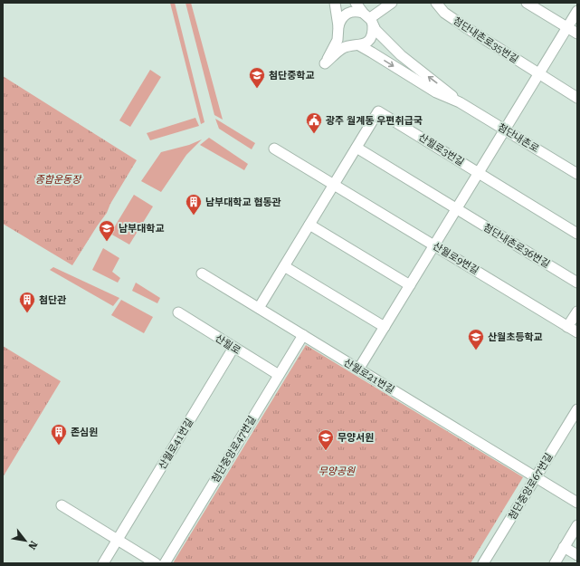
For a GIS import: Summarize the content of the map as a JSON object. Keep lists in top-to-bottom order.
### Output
{
  "streets": {
    "street": [
      "첨단내촌로35번길",
      "첨단내촌로",
      "산월로3번길",
      "첨단내촌로36번길",
      "산월로9번길",
      "산월로",
      "산월로21번길",
      "산월로41번길",
      "첨단중앙로47번길",
      "첨단중앙로67번길"
    ]
  },
  "crossings": [
    ["산월로3번길", "첨단내촌로36번길"],
    ["산월로3번길", "산월로9번길"],
    ["산월로", "산월로41번길"],
    ["산월로", "첨단중앙로47번길"],
    ["산월로21번길", "첨단중앙로47번길"],
    ["산월로21번길", "첨단중앙로67번길"]
  ],
  "parks": ["종합운동장", "무양공원"],
  "places": {
    "school or university": [
      "첨단중학교",
      "남부대학교",
      "산월초등학교",
      "무양서원"
    ],
    "public building": ["광주 월계동 우편취급국"],
    "building": ["남부대학교 협동관", "첨단관", "존심원"]
  },
  "north": "bottom right"
}
